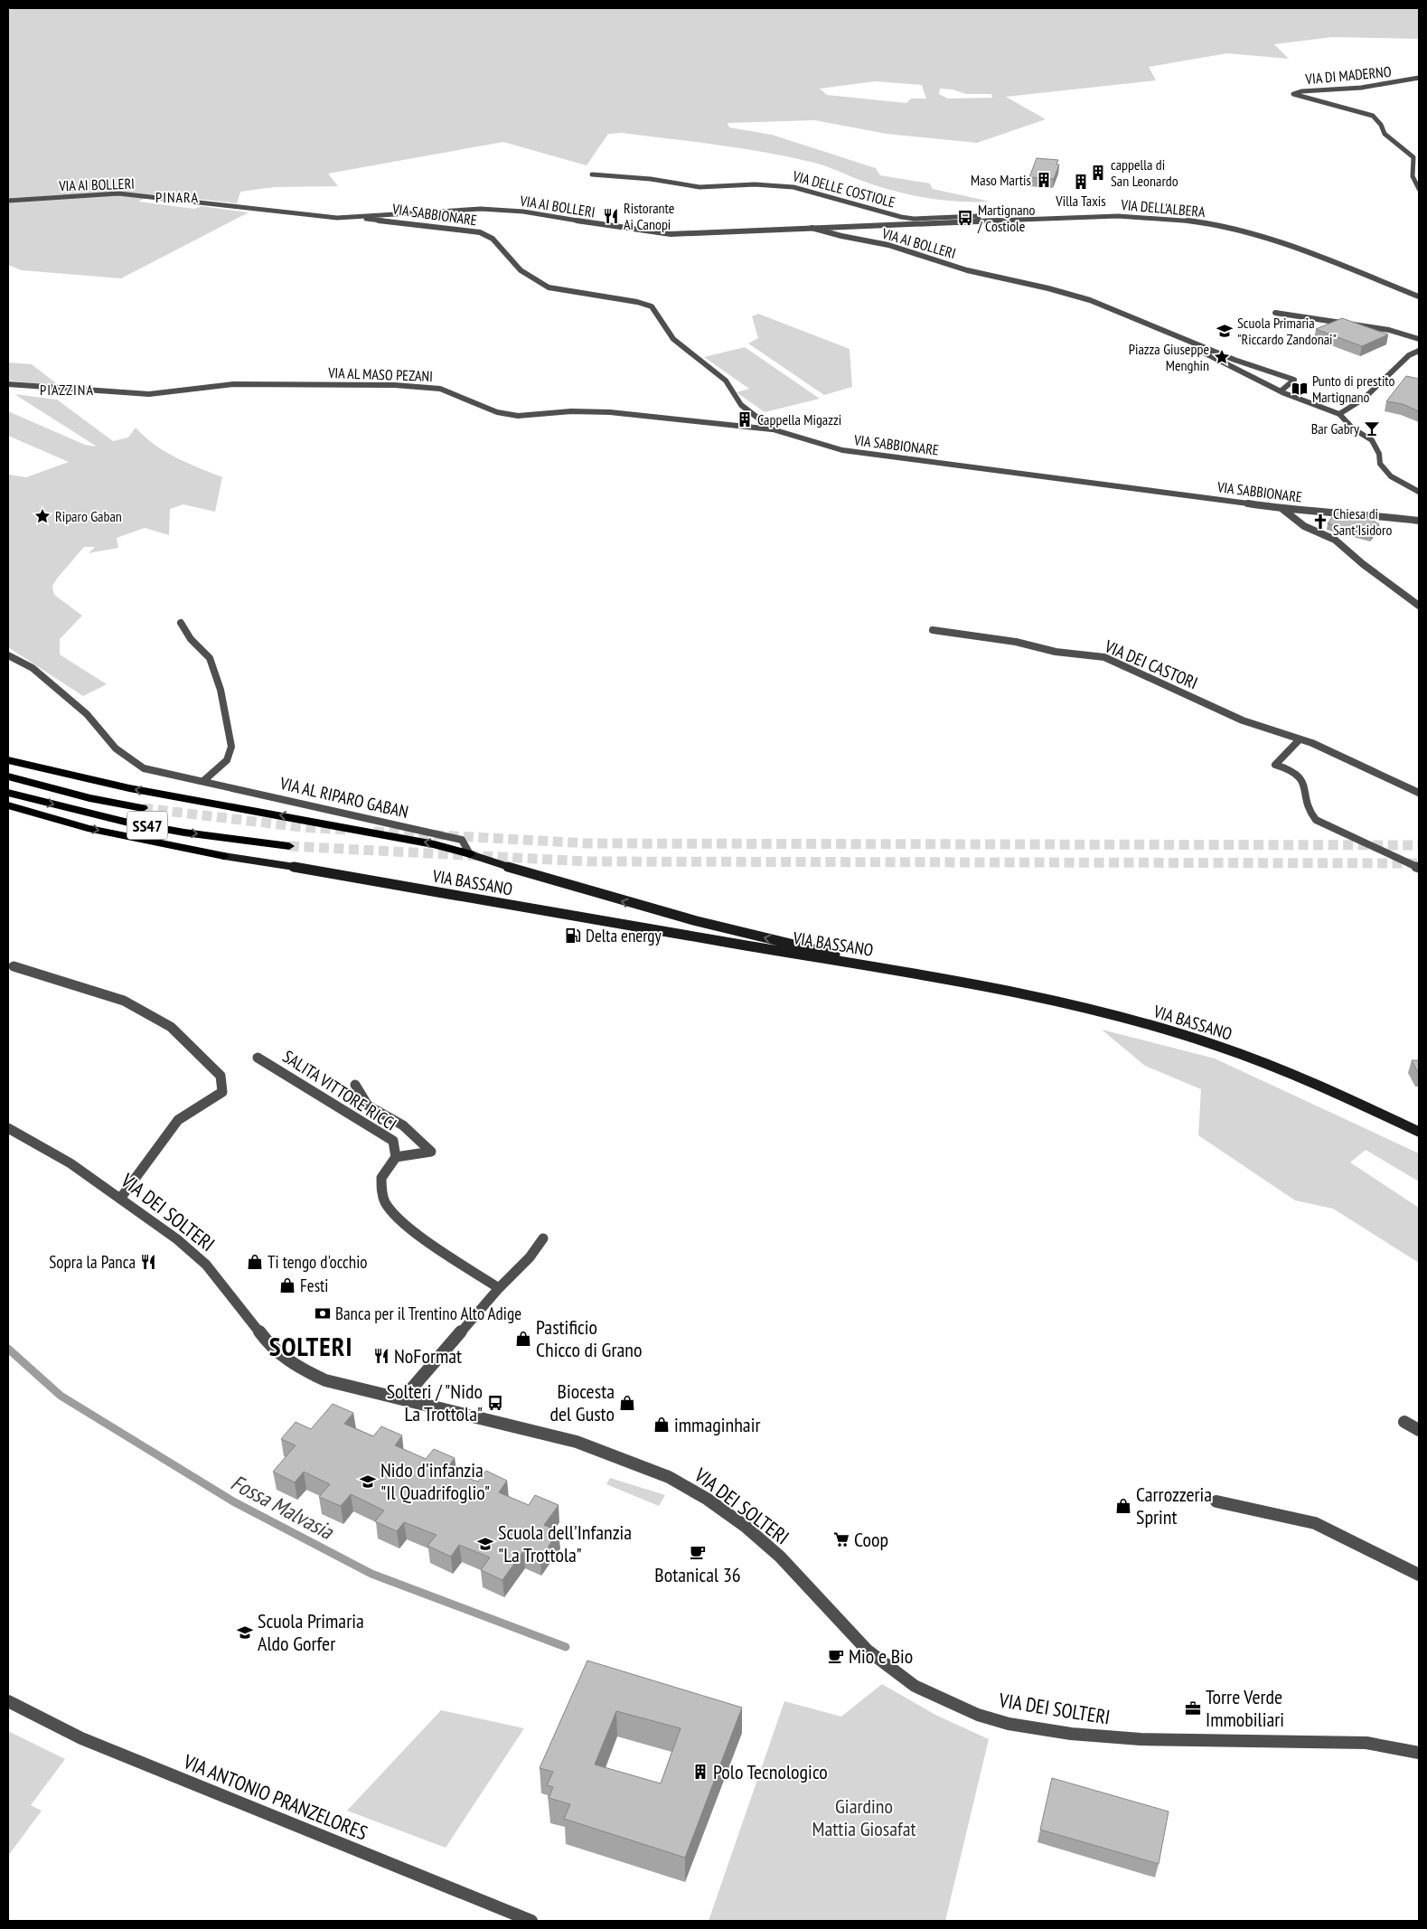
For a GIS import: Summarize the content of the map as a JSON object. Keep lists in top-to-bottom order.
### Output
{
  "streets": {
    "highway": ["SS47"],
    "main road": ["VIA BASSANO"],
    "street": [
      "VIA DI MADERNO",
      "VIA AI BOLLERI",
      "VIA DELLE COSTIOLE",
      "VIA DELL'ALBERA",
      "VIA SABBIONARE",
      "VIA AL MASO PEZANI",
      "VIA DEI CASTORI",
      "VIA AL RIPARO GABAN",
      "SALITA VITTORE RICCI",
      "VIA DEI SOLTERI",
      "VIA ANTONIO PRANZELORES"
    ]
  },
  "crossings": [
    ["VIA AI BOLLERI", "VIA DELL'ALBERA"],
    ["VIA AI BOLLERI", "VIA SABBIONARE"],
    ["VIA DELLE COSTIOLE", "VIA DELL'ALBERA"],
    ["VIA SABBIONARE", "VIA AL MASO PEZANI"]
  ],
  "districts": ["PINARA", "PIAZZINA", "SOLTERI"],
  "water": ["Fossa Malvasia"],
  "parks": ["Giardino Mattia Giosafat"],
  "places": {
    "building": [
      "cappella di San Leonardo",
      "Maso Martis",
      "Villa Taxis",
      "Cappella Migazzi",
      "Polo Tecnologico"
    ],
    "restaurant": ["Ristorante Ai Canopi", "Sopra la Panca", "NoFormat"],
    "bus stop": ["Martignano / Costiole", "Solteri / \"Nido La Trottola\""],
    "school or university": [
      "Scuola Primaria \"Riccardo Zandonai\"",
      "Nido d'infanzia \"Il Quadrifoglio\"",
      "Scuola dell'Infanzia \"La Trottola\"",
      "Scuola Primaria Aldo Gorfer"
    ],
    "place": ["Piazza Giuseppe Menghin", "Riparo Gaban"],
    "library": ["Punto di prestito Martignano"],
    "bar": ["Bar Gabry"],
    "church": ["Chiesa di Sant'Isidoro"],
    "fuel station": ["Delta energy"],
    "shop": [
      "Ti tengo d'occhio",
      "Festi",
      "Pastificio Chicco di Grano",
      "Biocesta del Gusto",
      "immaginhair",
      "Carrozzeria Sprint"
    ],
    "bank": ["Banca per il Trentino Alto Adige"],
    "supermarket": ["Coop"],
    "cafe": ["Botanical 36", "Mio e Bio"],
    "office": ["Torre Verde Immobiliari"]
  }
}
